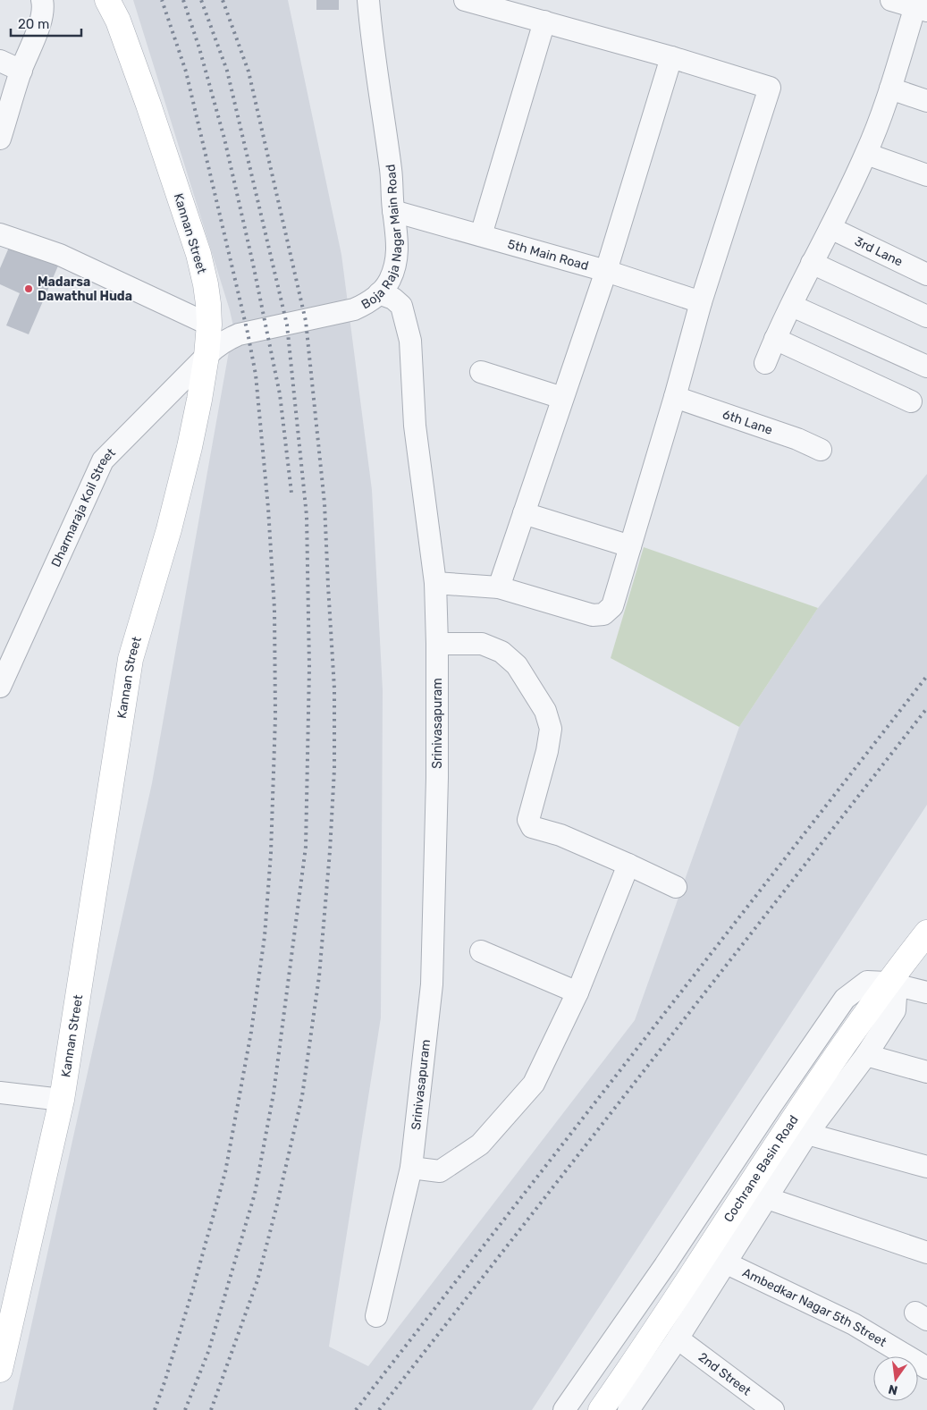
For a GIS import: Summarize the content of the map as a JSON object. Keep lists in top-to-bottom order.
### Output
{
  "streets": {
    "street": [
      "Kannan Street",
      "Boja Raja Nagar Main Road",
      "3rd Lane",
      "5th Main Road",
      "6th Lane",
      "Dharmaraja Koil Street",
      "Srinivasapuram",
      "Cochrane Basin Road",
      "Ambedkar Nagar 5th Street",
      "2nd Street"
    ]
  },
  "crossings": [
    ["Kannan Street", "Boja Raja Nagar Main Road"],
    ["Kannan Street", "Dharmaraja Koil Street"],
    ["Boja Raja Nagar Main Road", "5th Main Road"],
    ["Boja Raja Nagar Main Road", "Dharmaraja Koil Street"],
    ["Boja Raja Nagar Main Road", "Srinivasapuram"]
  ],
  "places": ["Madarsa Dawathul Huda"],
  "scale_bar": "20 m",
  "north": "bottom"
}
